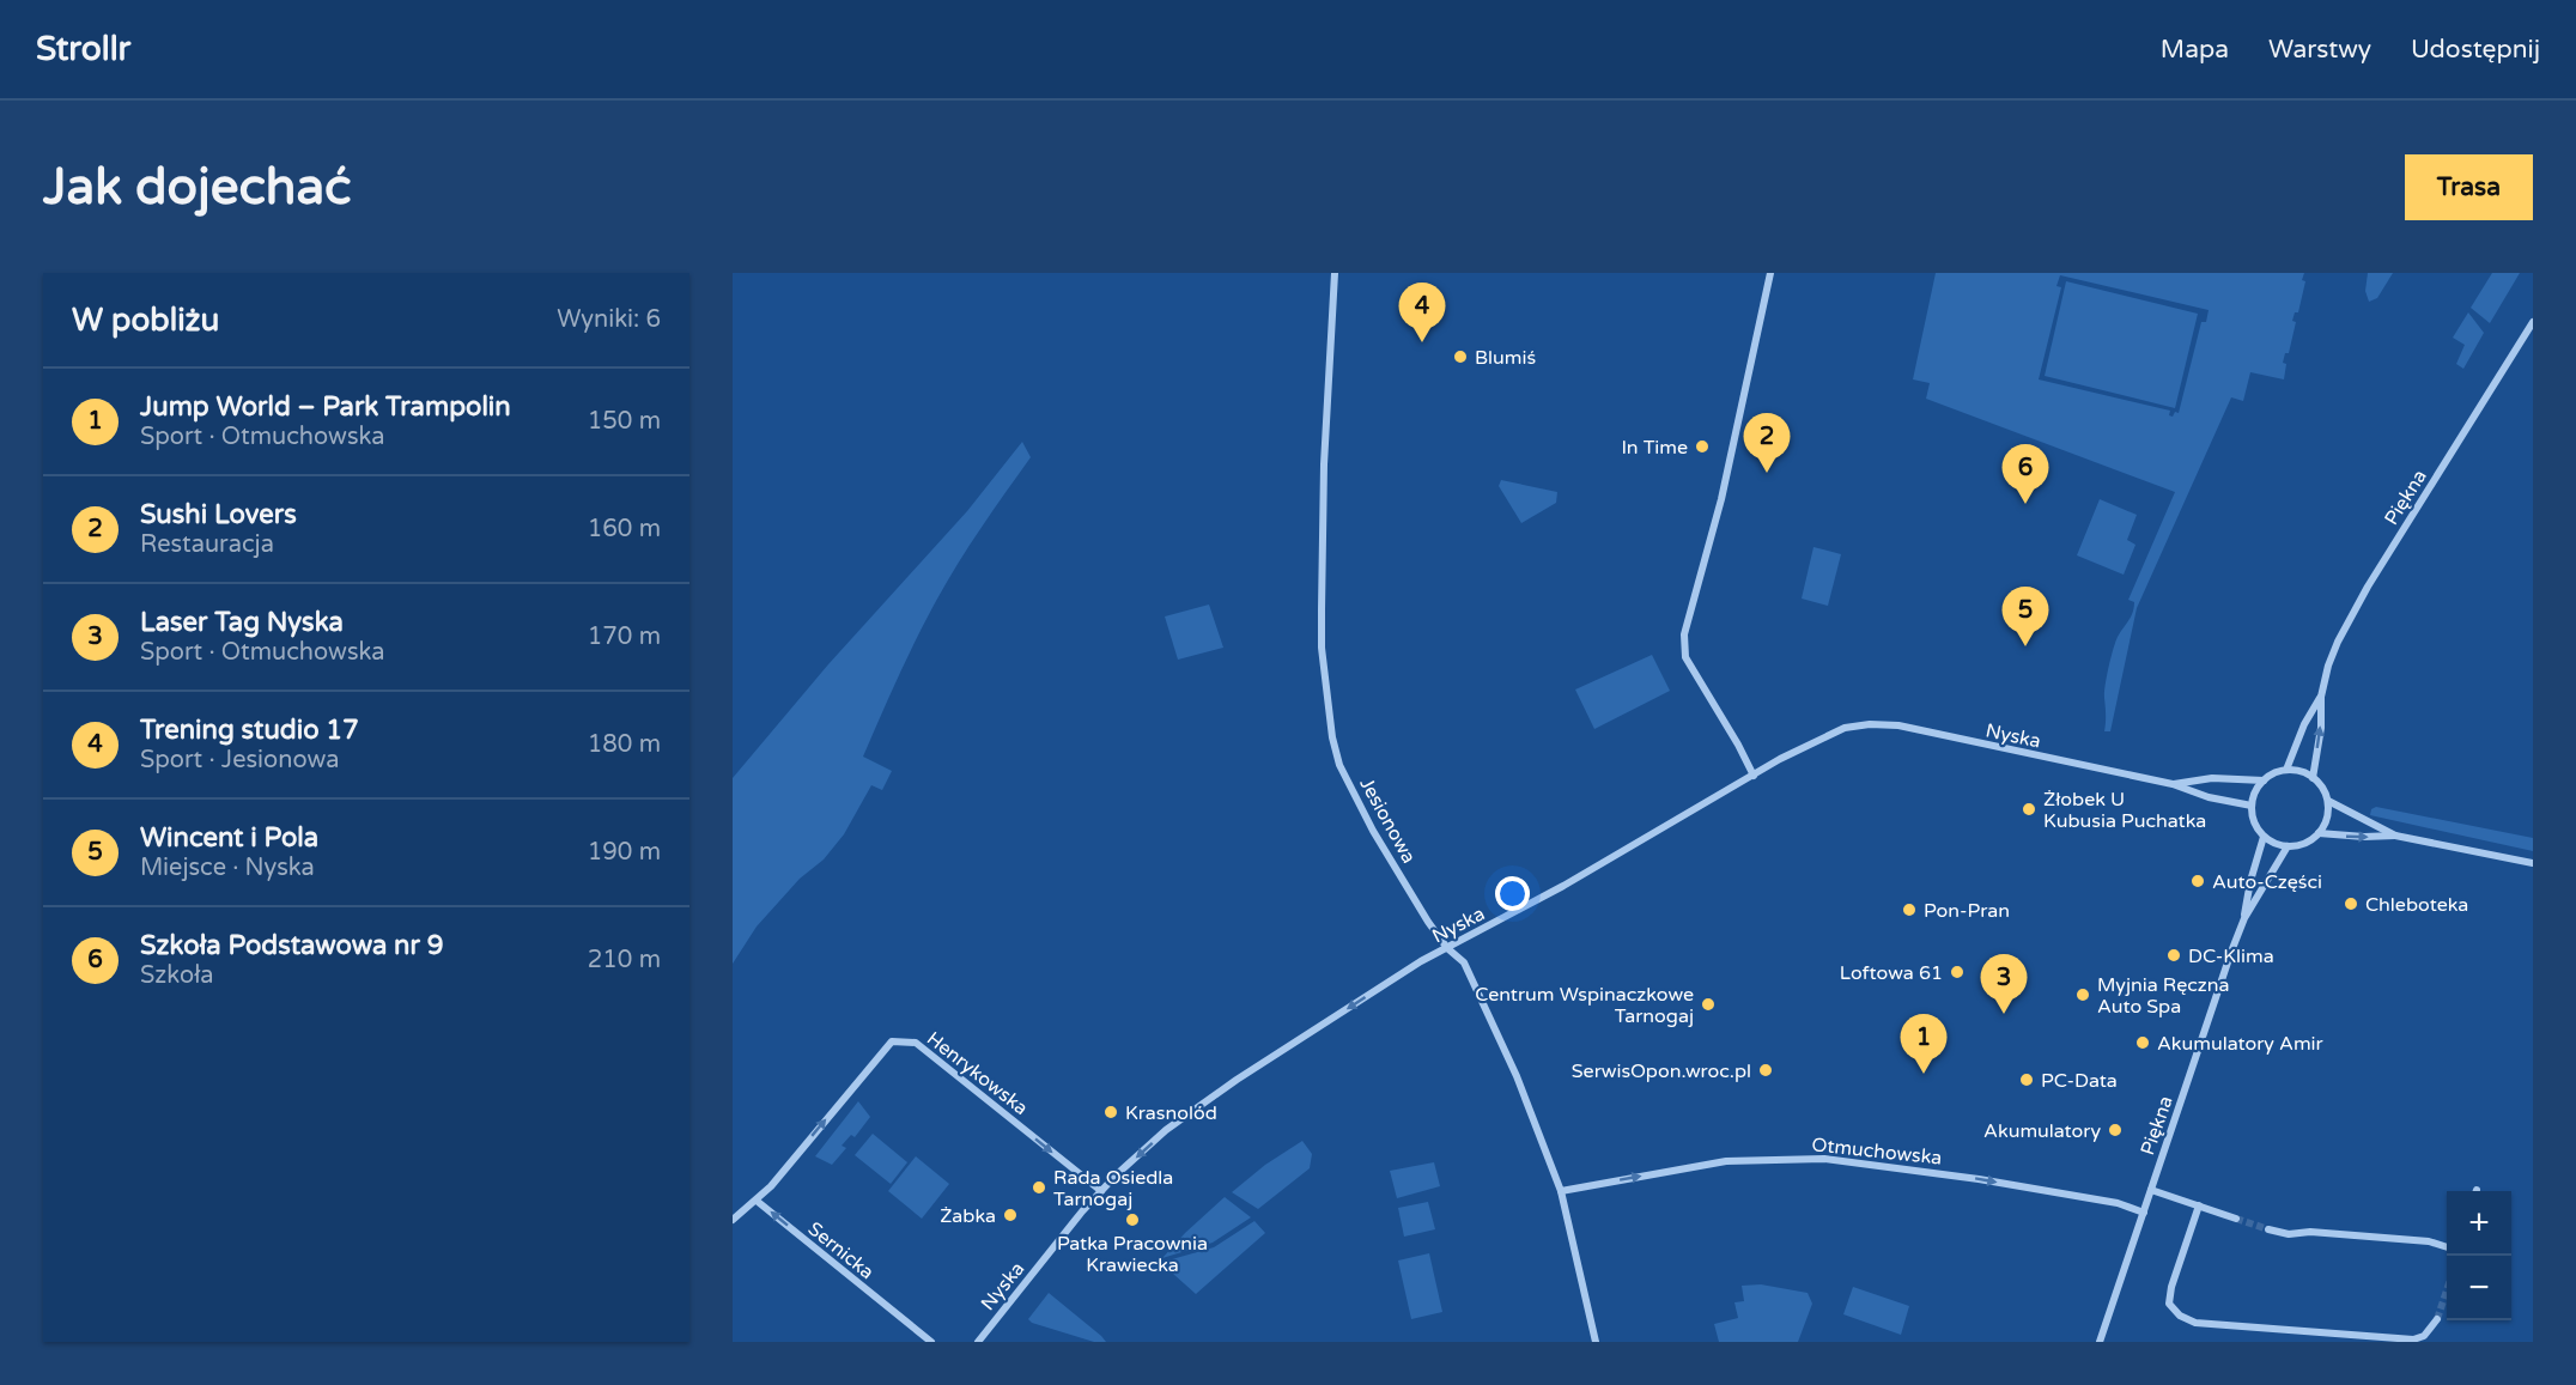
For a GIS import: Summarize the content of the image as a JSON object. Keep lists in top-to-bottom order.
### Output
{
  "streets": {
    "street": [
      "Piękna",
      "Nyska",
      "Jesionowa",
      "Henrykowska",
      "Otmuchowska",
      "Sernicka"
    ]
  },
  "crossings": [
    ["Piękna", "Nyska"],
    ["Piękna", "Otmuchowska"],
    ["Nyska", "Jesionowa"],
    ["Nyska", "Henrykowska"],
    ["Jesionowa", "Otmuchowska"],
    ["Henrykowska", "Sernicka"]
  ],
  "one_way": ["Otmuchowska", "Sernicka"],
  "places": [
    "Blumiś",
    "In Time",
    "Żłobek U Kubusia Puchatka",
    "Auto-Części",
    "Chleboteka",
    "Pon-Pran",
    "DC-Klima",
    "Loftowa 61",
    "Myjnia Ręczna Auto Spa",
    "Centrum Wspinaczkowe Tarnogaj",
    "Akumulatory Amir",
    "SerwisOpon.wroc.pl",
    "PC-Data",
    "Krasnolód",
    "Akumulatory",
    "Rada Osiedla Tarnogaj",
    "Żabka",
    "Patka Pracownia Krawiecka"
  ],
  "page": {
    "header": "Strollr",
    "nav": ["Mapa", "Warstwy", "Udostępnij"],
    "buttons": "Trasa",
    "title": "Jak dojechać",
    "heading": ["W pobliżu", "Wyniki: 6"],
    "pins": [
      "4",
      "2",
      "6",
      "5",
      "3",
      "1"
    ],
    "list": [
      {
        "mark": "1",
        "name": "Jump World – Park Trampolin",
        "note": "Sport · Otmuchowska",
        "value": "150 m"
      },
      {
        "mark": "2",
        "name": "Sushi Lovers",
        "note": "Restauracja",
        "value": "160 m"
      },
      {
        "mark": "3",
        "name": "Laser Tag Nyska",
        "note": "Sport · Otmuchowska",
        "value": "170 m"
      },
      {
        "mark": "4",
        "name": "Trening studio 17",
        "note": "Sport · Jesionowa",
        "value": "180 m"
      },
      {
        "mark": "5",
        "name": "Wincent i Pola",
        "note": "Miejsce · Nyska",
        "value": "190 m"
      },
      {
        "mark": "6",
        "name": "Szkoła Podstawowa nr 9",
        "note": "Szkoła",
        "value": "210 m"
      }
    ],
    "map_buttons": ["+", "−"]
  }
}
